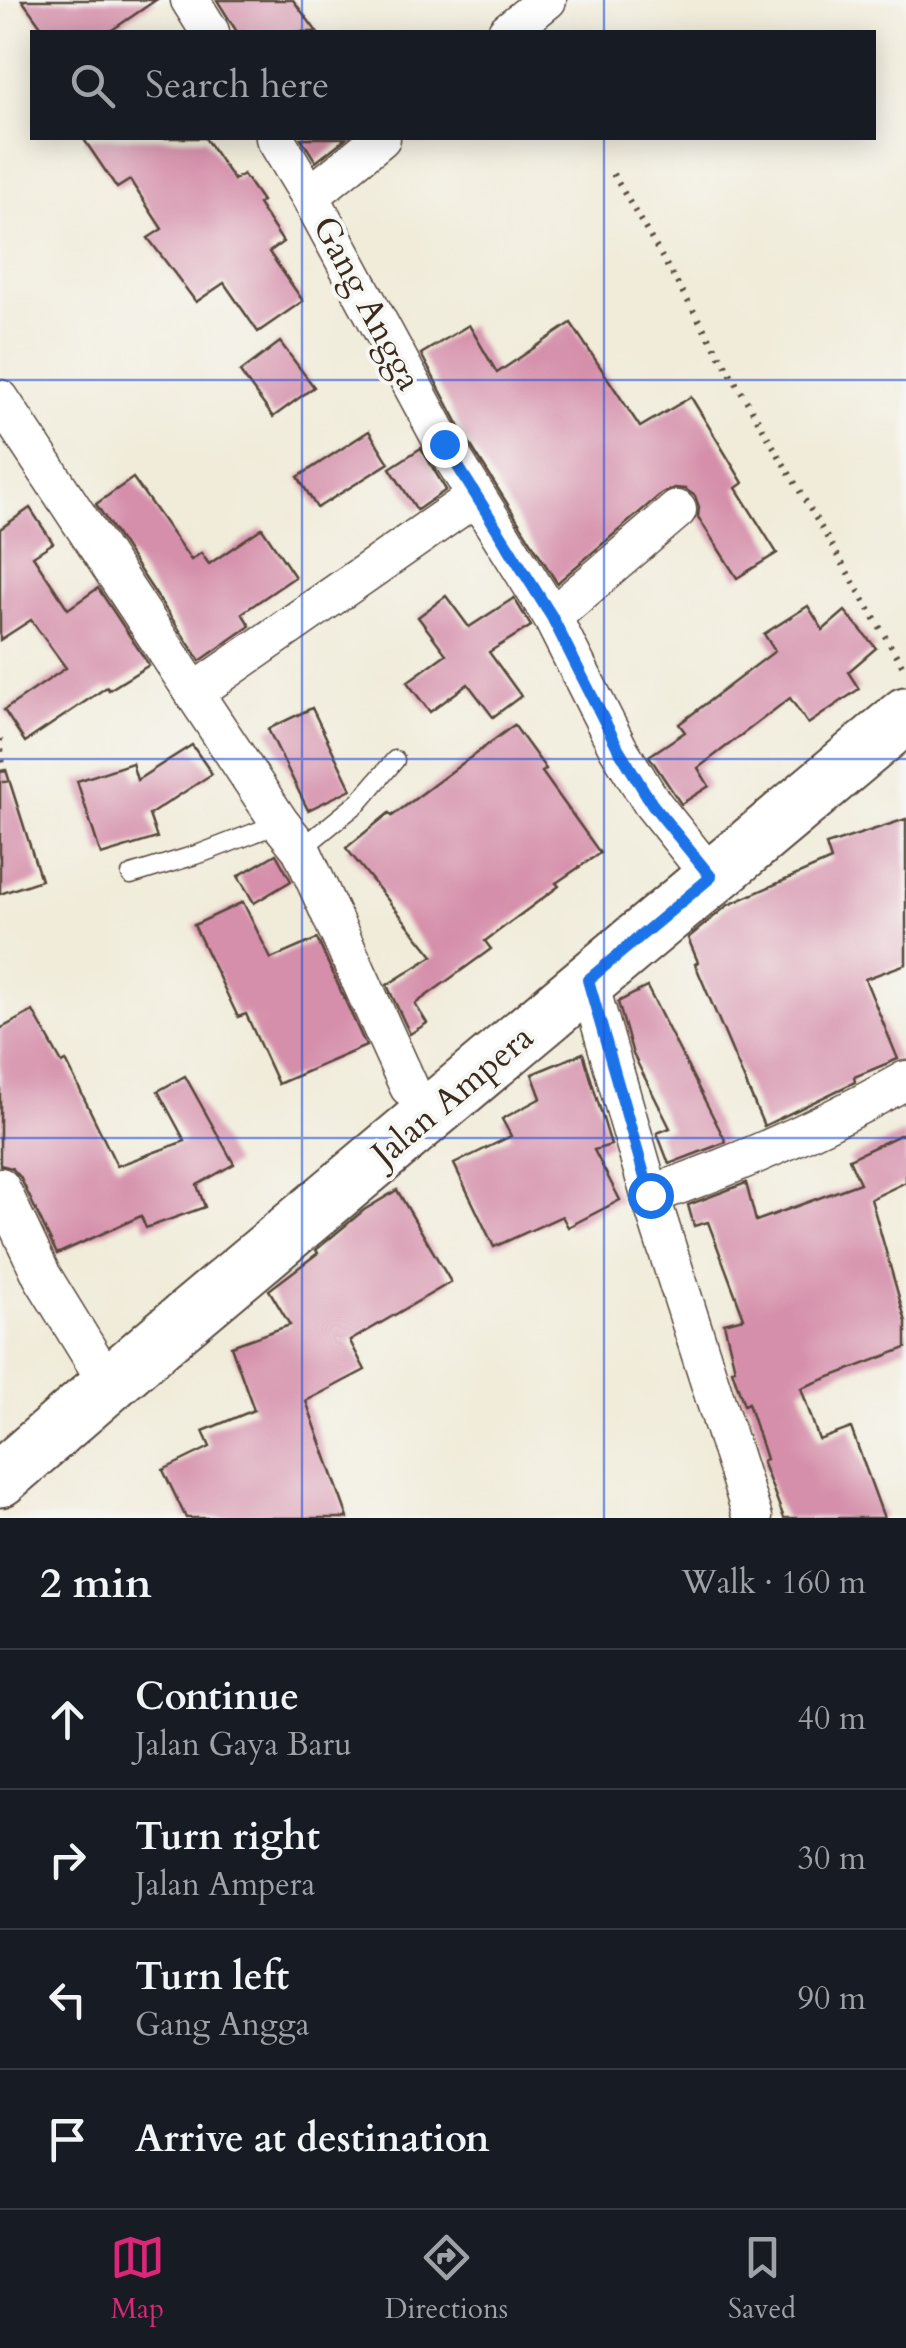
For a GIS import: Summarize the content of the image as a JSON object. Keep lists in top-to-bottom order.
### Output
{
  "streets": {
    "main road": ["Jalan Ampera"],
    "street": ["Gang Angga"]
  },
  "crossings": [
    ["Gang Angga", "Jalan Ampera"]
  ],
  "page": {
    "search": "Search here",
    "heading": ["2 min", "Walk · 160 m"],
    "list": [
      ["Continue", "Jalan Gaya Baru", "40 m"],
      ["Turn right", "Jalan Ampera", "30 m"],
      ["Turn left", "Gang Angga", "90 m"],
      "Arrive at destination"
    ],
    "nav": ["Map", "Directions", "Saved"]
  }
}
